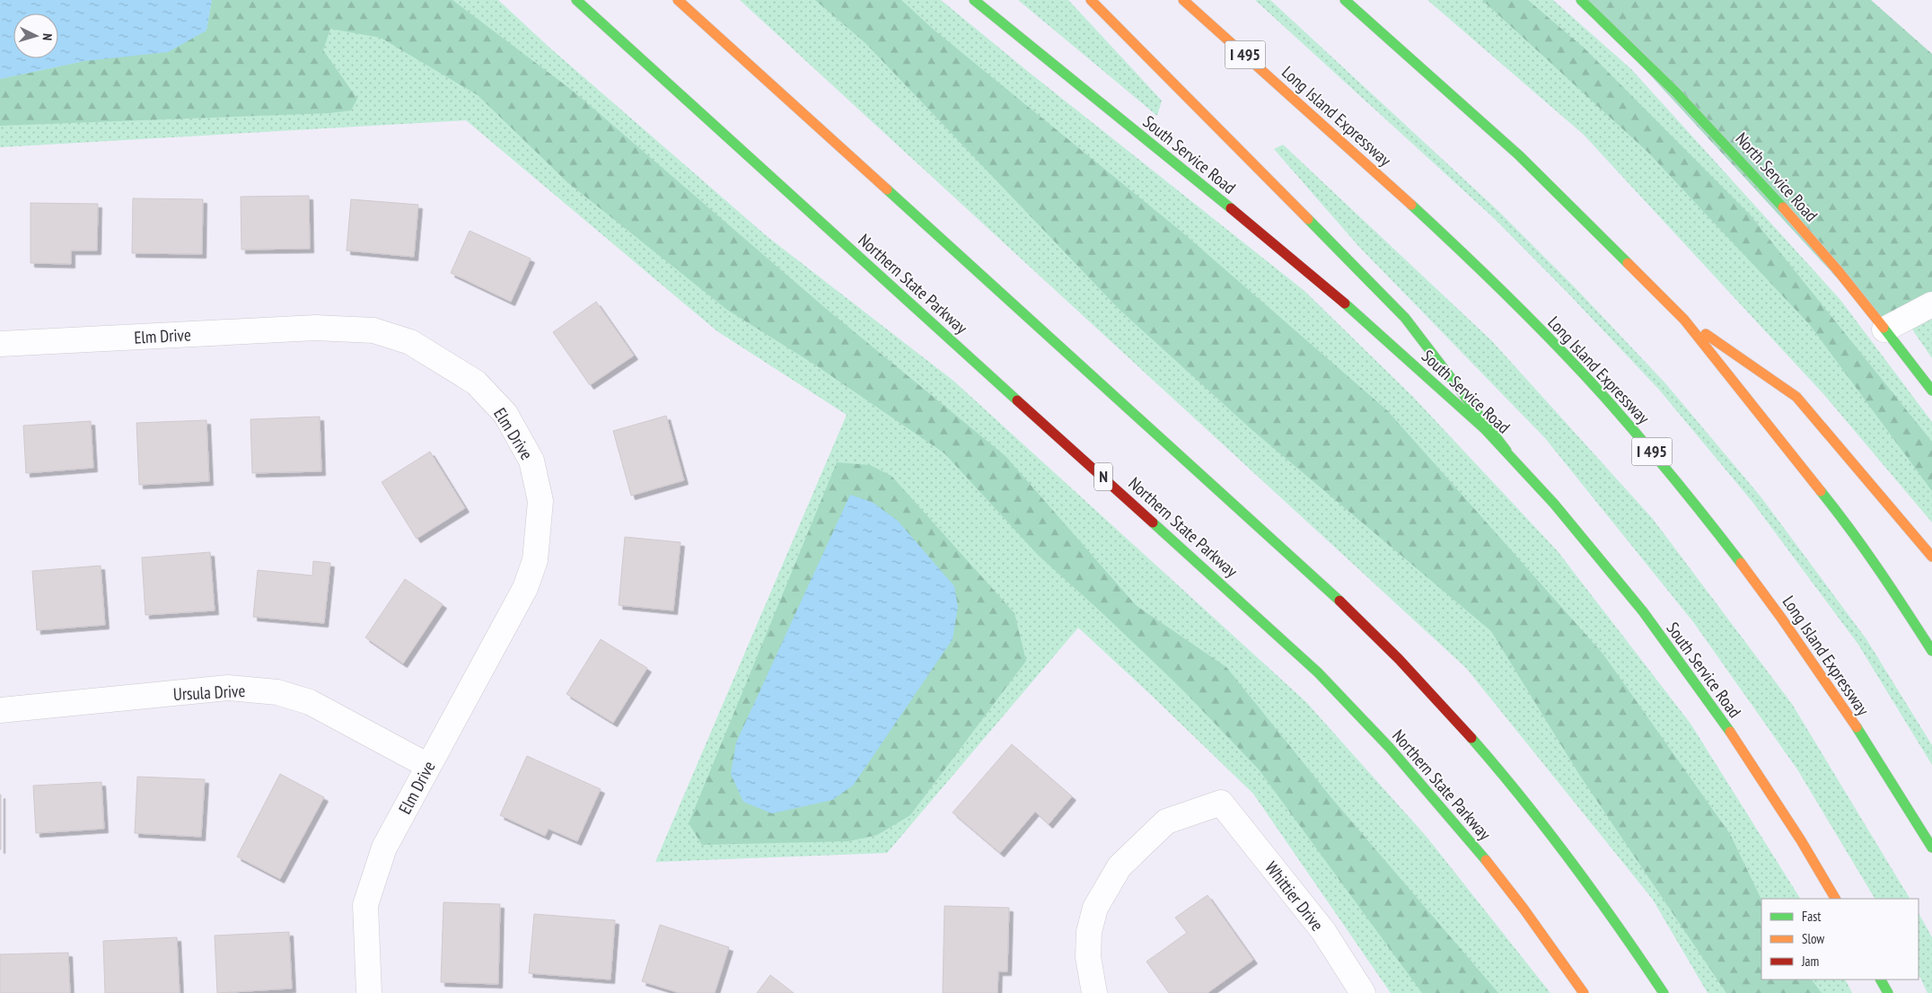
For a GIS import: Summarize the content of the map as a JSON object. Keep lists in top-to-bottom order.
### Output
{
  "streets": {
    "main road": [
      "I 495",
      "Long Island Expressway",
      "South Service Road",
      "North Service Road",
      "Northern State Parkway",
      "N"
    ],
    "street": ["Elm Drive", "Ursula Drive", "Whittier Drive"]
  },
  "crossings": [
    ["Elm Drive", "Ursula Drive"]
  ],
  "legend": ["Fast", "Slow", "Jam"],
  "north": "right"
}
